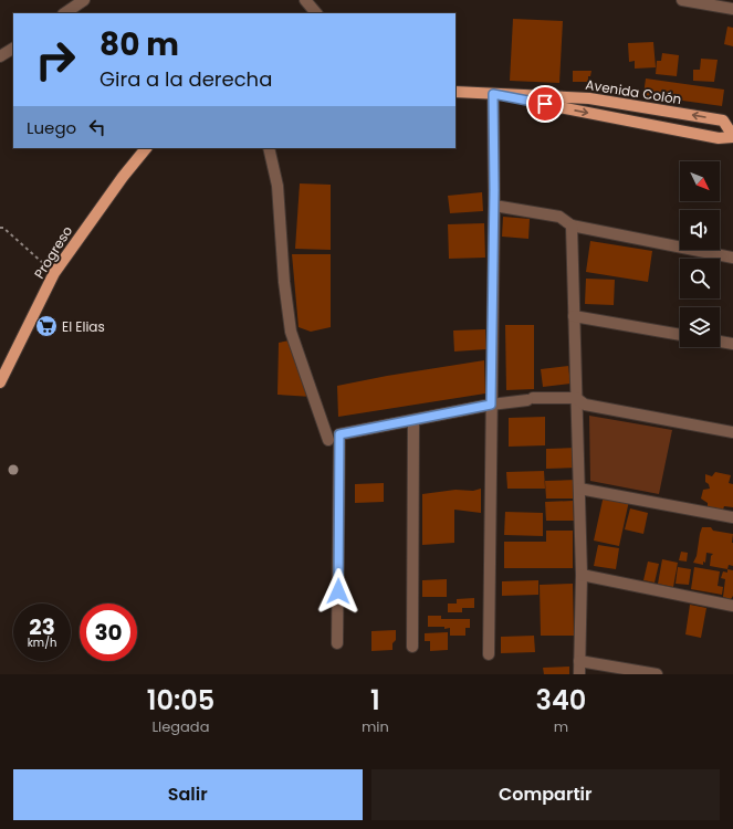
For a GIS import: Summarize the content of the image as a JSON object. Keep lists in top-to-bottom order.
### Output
{
  "streets": {
    "main road": ["Avenida Colón", "Progreso"]
  },
  "places": {
    "supermarket": ["El Elias"]
  },
  "north": "bottom right",
  "page": {
    "turn": ["80 m", "Gira a la derecha"],
    "then": "Luego",
    "speed": "23 km/h",
    "limit": "30",
    "eta": [
      "10:05",
      "Llegada",
      "1",
      "min",
      "340",
      "m"
    ],
    "buttons": ["Salir", "Compartir"]
  }
}
